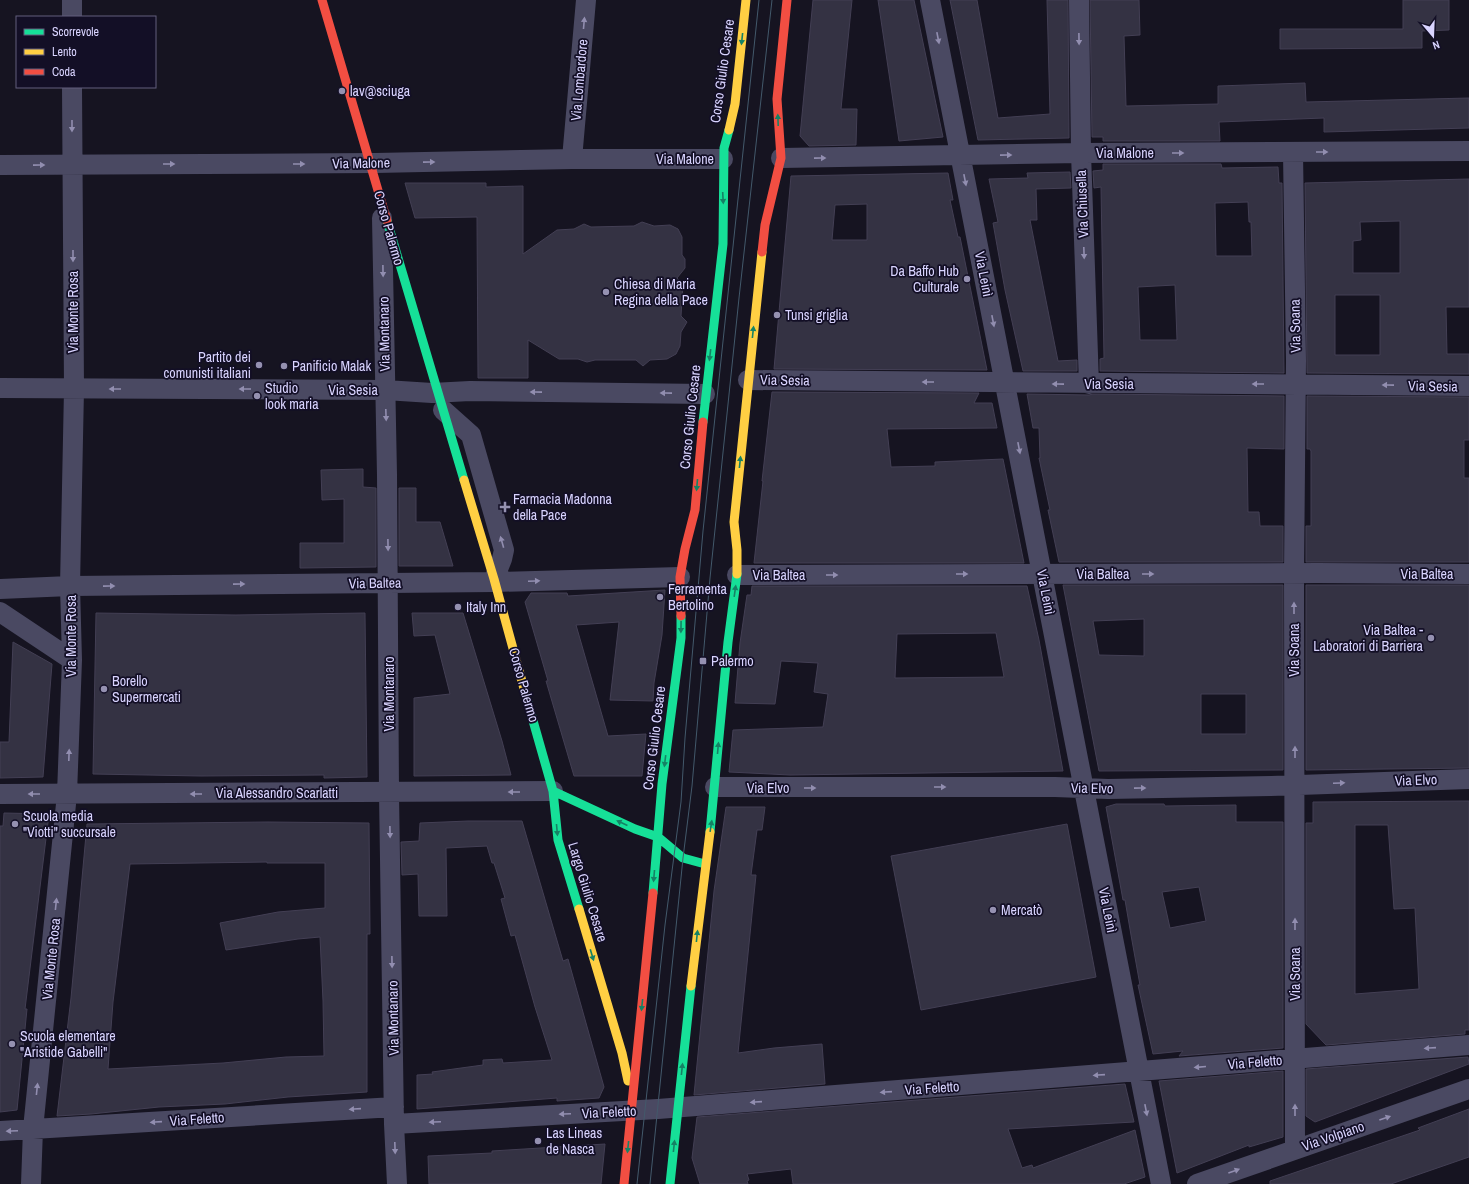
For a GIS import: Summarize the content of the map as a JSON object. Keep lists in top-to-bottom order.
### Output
{
  "streets": {
    "main road": ["Corso Giulio Cesare", "Corso Palermo", "Largo Giulio Cesare"],
    "street": [
      "Via Lombardore",
      "Via Malone",
      "Via Chiusella",
      "Via Leinì",
      "Via Monte Rosa",
      "Via Soana",
      "Via Montanaro",
      "Via Sesia",
      "Via Baltea",
      "Via Elvo",
      "Via Alessandro Scarlatti",
      "Via Feletto",
      "Via Volpiano"
    ]
  },
  "crossings": [
    ["Corso Giulio Cesare", "Via Malone"],
    ["Corso Giulio Cesare", "Via Sesia"],
    ["Corso Giulio Cesare", "Via Baltea"],
    ["Corso Giulio Cesare", "Largo Giulio Cesare"],
    ["Via Lombardore", "Via Malone"],
    ["Via Malone", "Via Chiusella"],
    ["Via Malone", "Corso Palermo"],
    ["Via Malone", "Via Leinì"],
    ["Via Malone", "Via Monte Rosa"],
    ["Via Malone", "Via Soana"],
    ["Via Chiusella", "Via Sesia"],
    ["Corso Palermo", "Via Montanaro"],
    ["Corso Palermo", "Via Sesia"],
    ["Corso Palermo", "Via Baltea"],
    ["Corso Palermo", "Via Alessandro Scarlatti"],
    ["Corso Palermo", "Largo Giulio Cesare"],
    ["Via Leinì", "Via Sesia"],
    ["Via Leinì", "Via Baltea"],
    ["Via Leinì", "Via Elvo"],
    ["Via Leinì", "Via Feletto"],
    ["Via Monte Rosa", "Via Sesia"],
    ["Via Monte Rosa", "Via Baltea"],
    ["Via Monte Rosa", "Via Alessandro Scarlatti"],
    ["Via Monte Rosa", "Via Feletto"],
    ["Via Soana", "Via Sesia"],
    ["Via Soana", "Via Baltea"],
    ["Via Soana", "Via Elvo"],
    ["Via Soana", "Via Feletto"],
    ["Via Soana", "Via Volpiano"],
    ["Via Montanaro", "Via Sesia"],
    ["Via Montanaro", "Via Baltea"],
    ["Via Montanaro", "Via Alessandro Scarlatti"],
    ["Via Montanaro", "Via Feletto"],
    ["Via Alessandro Scarlatti", "Largo Giulio Cesare"],
    ["Largo Giulio Cesare", "Via Feletto"]
  ],
  "one_way": [
    "Via Lombardore",
    "Via Malone",
    "Via Chiusella",
    "Via Leinì",
    "Via Soana",
    "Via Montanaro",
    "Via Sesia",
    "Via Baltea",
    "Via Elvo",
    "Via Alessandro Scarlatti",
    "Via Feletto",
    "Via Volpiano"
  ],
  "places": {
    "other": [
      "lav@sciuga",
      "Da Baffo Hub Culturale",
      "Chiesa di Maria Regina della Pace",
      "Tunsi griglia",
      "Partito dei comunisti italiani",
      "Panificio Malak",
      "Studio look maria",
      "Ferramenta Bertolino",
      "Italy Inn",
      "Via Baltea - Laboratori di Barriera",
      "Borello Supermercati",
      "Scuola media \"Viotti\" succursale",
      "Mercatò",
      "Scuola elementare \"Aristide Gabelli\"",
      "Las Lineas de Nasca"
    ],
    "health": ["Farmacia Madonna della Pace"],
    "transit": ["Palermo"]
  },
  "legend": ["Scorrevole", "Lento", "Coda"],
  "north": "bottom"
}
